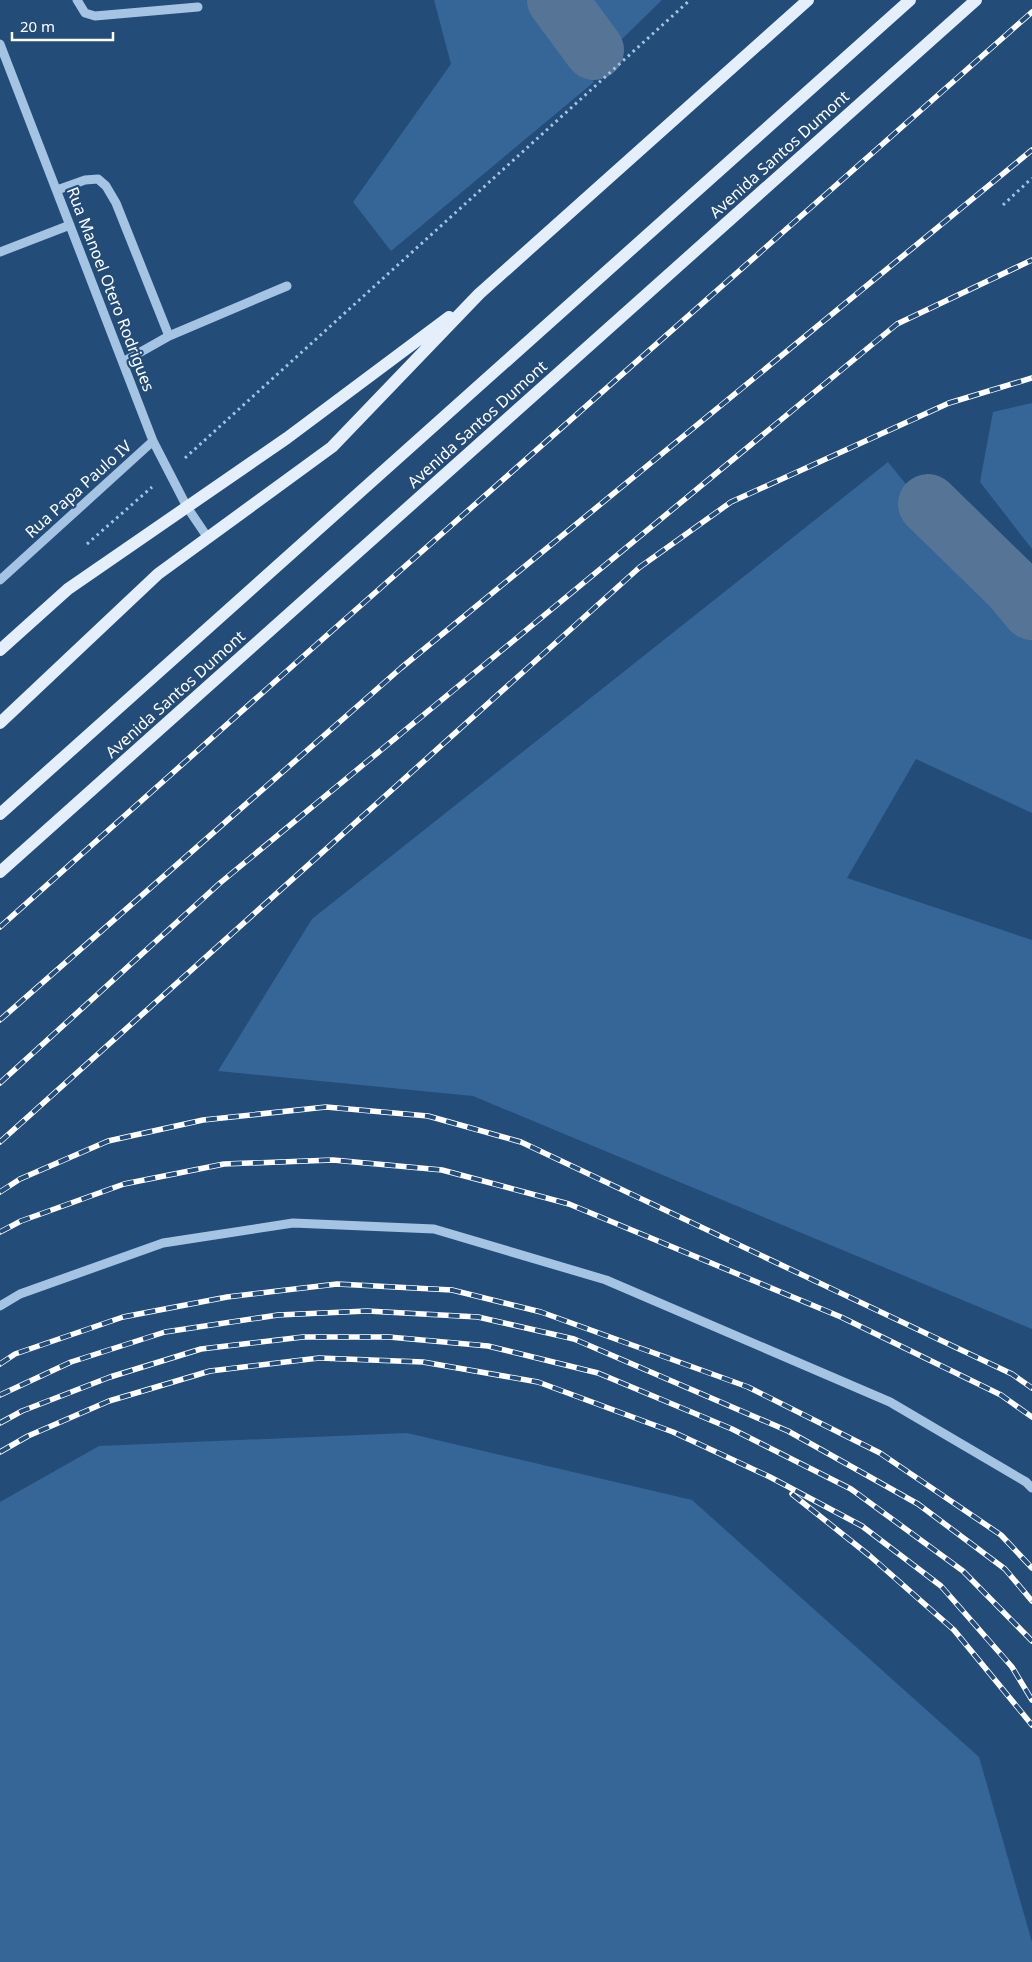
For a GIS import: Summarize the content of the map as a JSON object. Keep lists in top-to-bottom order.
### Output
{
  "streets": {
    "main road": ["Avenida Santos Dumont"],
    "street": ["Rua Manoel Otero Rodrigues", "Rua Papa Paulo IV"]
  },
  "crossings": [
    ["Rua Manoel Otero Rodrigues", "Rua Papa Paulo IV"]
  ],
  "scale_bar": "20 m"
}
